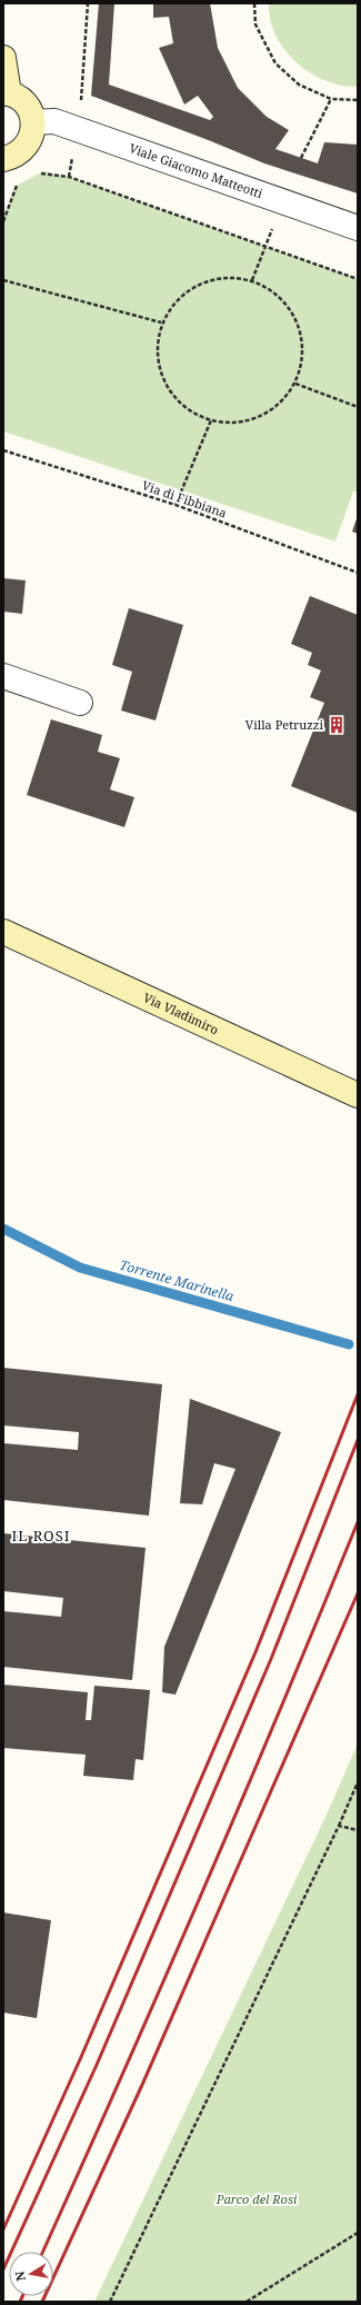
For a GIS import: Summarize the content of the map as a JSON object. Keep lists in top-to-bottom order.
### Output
{
  "streets": {
    "main road": ["Via Vladimiro"],
    "street": ["Viale Giacomo Matteotti"],
    "path": ["Via di Fibbiana"]
  },
  "districts": ["IL ROSI"],
  "water": ["Torrente Marinella"],
  "parks": ["Parco del Rosi"],
  "places": {
    "building": ["Villa Petruzzi"]
  },
  "north": "left"
}
